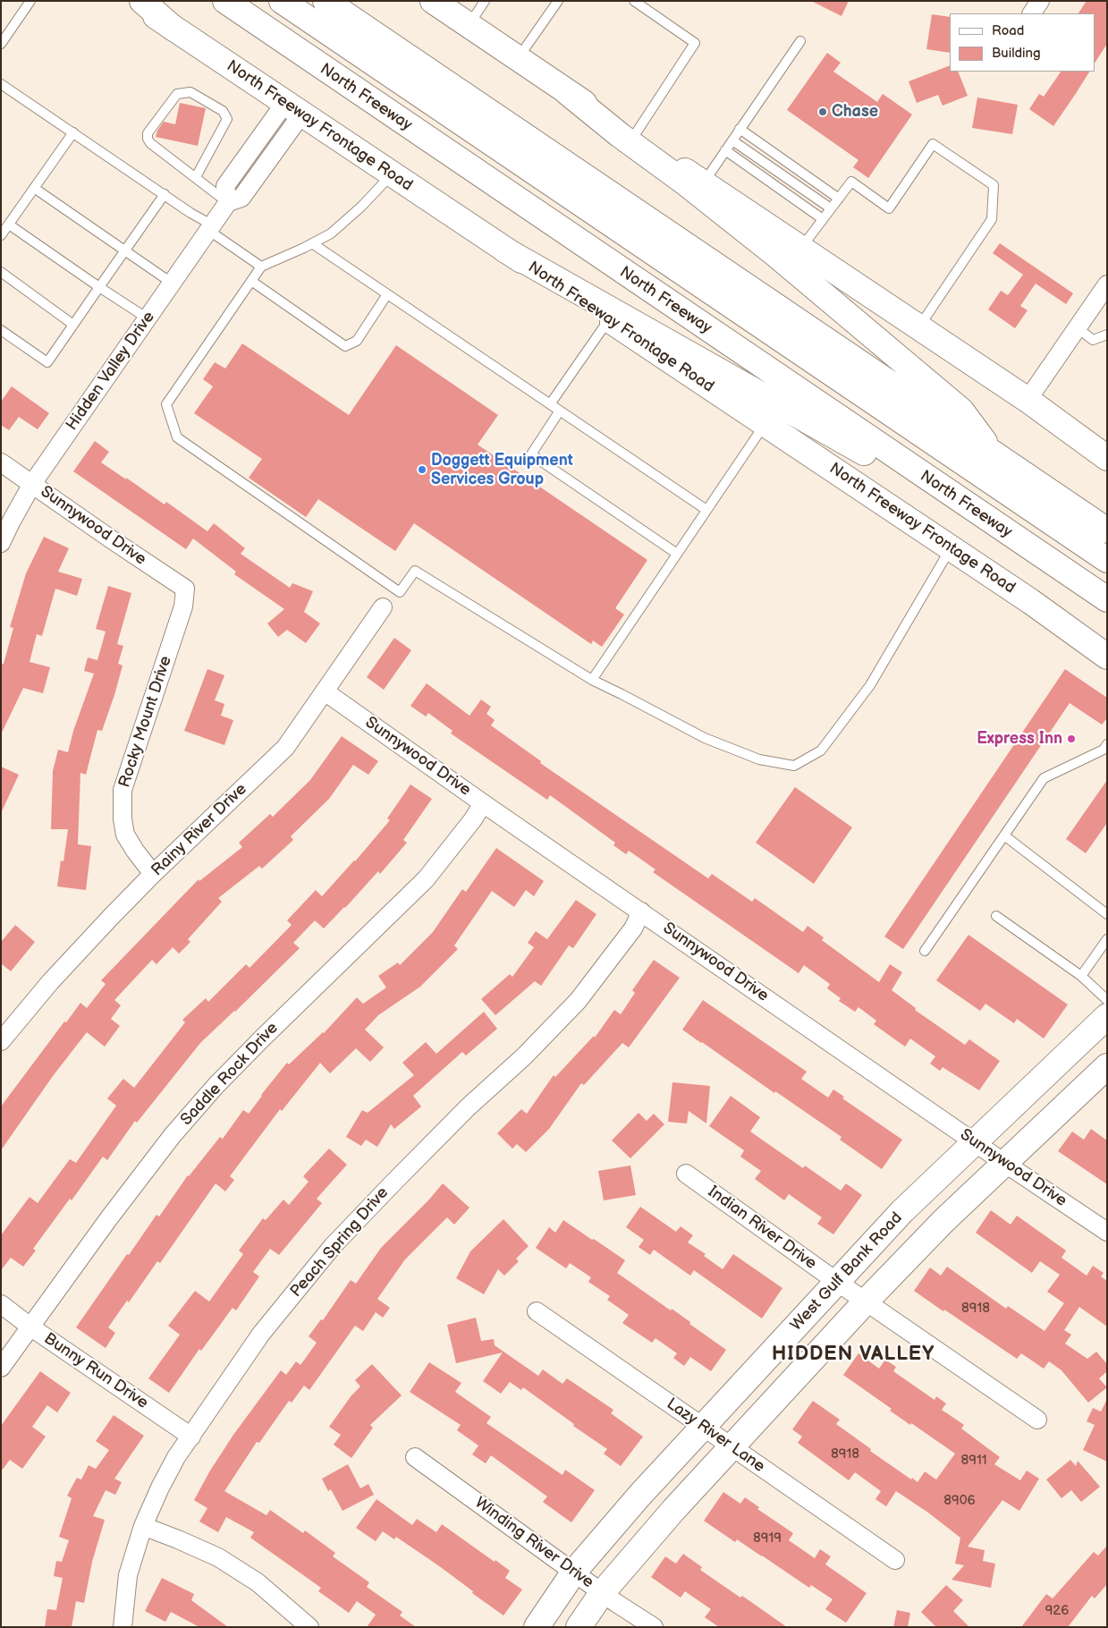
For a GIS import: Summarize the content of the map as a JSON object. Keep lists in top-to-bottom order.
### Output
{
  "streets": {
    "main road": ["North Freeway", "North Freeway Frontage Road", "West Gulf Bank Road"],
    "street": [
      "Hidden Valley Drive",
      "Sunnywood Drive",
      "Rocky Mount Drive",
      "Rainy River Drive",
      "Saddle Rock Drive",
      "Indian River Drive",
      "Peach Spring Drive",
      "Bunny Run Drive",
      "Lazy River Lane",
      "Winding River Drive"
    ]
  },
  "crossings": [
    ["Hidden Valley Drive", "Sunnywood Drive"],
    ["Sunnywood Drive", "Rocky Mount Drive"],
    ["Sunnywood Drive", "Rainy River Drive"],
    ["Sunnywood Drive", "Saddle Rock Drive"],
    ["Sunnywood Drive", "Peach Spring Drive"],
    ["Sunnywood Drive", "West Gulf Bank Road"],
    ["Rocky Mount Drive", "Rainy River Drive"],
    ["Saddle Rock Drive", "Bunny Run Drive"],
    ["Indian River Drive", "West Gulf Bank Road"],
    ["Peach Spring Drive", "Bunny Run Drive"],
    ["West Gulf Bank Road", "Lazy River Lane"],
    ["West Gulf Bank Road", "Winding River Drive"]
  ],
  "districts": ["HIDDEN VALLEY"],
  "places": ["Chase", "Doggett Equipment Services Group", "Express Inn"],
  "house_numbers": [
    "8918",
    "8918",
    "8911",
    "8906",
    "8919",
    "926"
  ],
  "legend": ["Road", "Building"]
}
